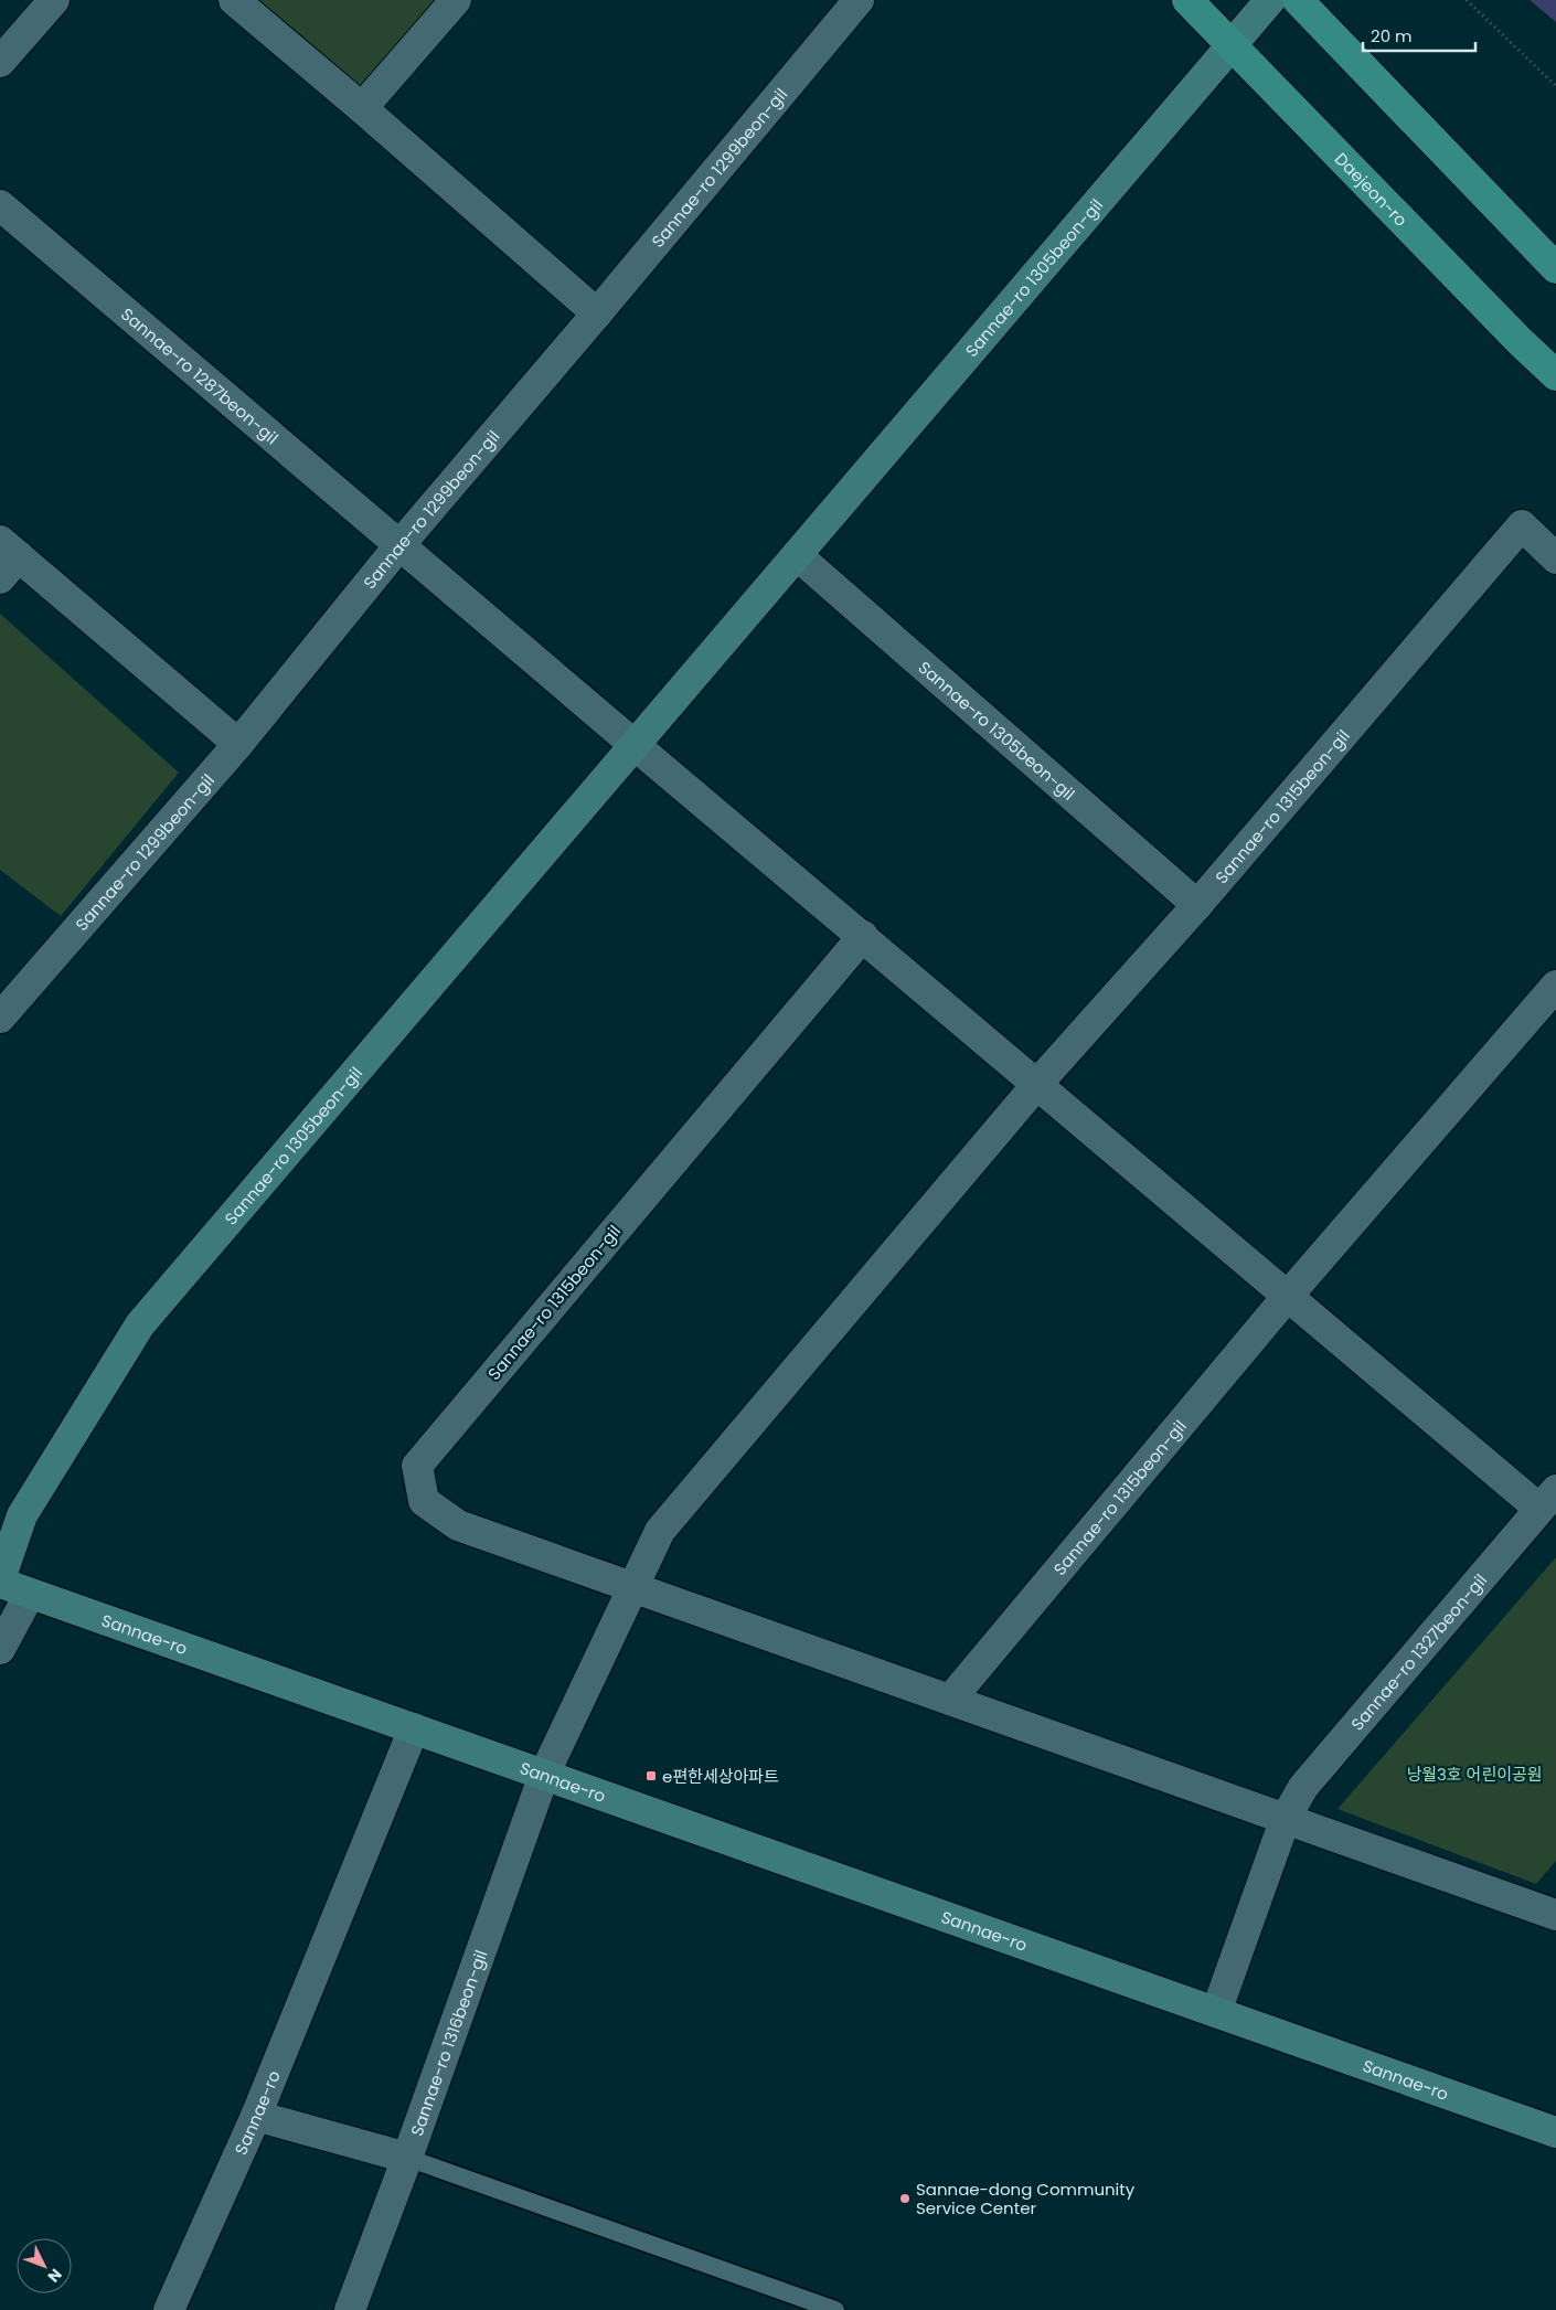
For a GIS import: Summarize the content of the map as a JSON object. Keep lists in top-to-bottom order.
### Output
{
  "streets": {
    "main road": ["Daejeon-ro", "Sannae-ro 1305beon-gil", "Sannae-ro"],
    "street": [
      "Sannae-ro 1299beon-gil",
      "Sannae-ro 1287beon-gil",
      "Sannae-ro 1315beon-gil",
      "Sannae-ro 1327beon-gil",
      "Sannae-ro 1316beon-gil"
    ]
  },
  "crossings": [
    ["Sannae-ro 1299beon-gil", "Sannae-ro 1287beon-gil"],
    ["Daejeon-ro", "Sannae-ro 1305beon-gil"],
    ["Sannae-ro 1305beon-gil", "Sannae-ro 1287beon-gil"],
    ["Sannae-ro 1305beon-gil", "Sannae-ro 1315beon-gil"],
    ["Sannae-ro 1305beon-gil", "Sannae-ro"],
    ["Sannae-ro 1315beon-gil", "Sannae-ro"],
    ["Sannae-ro 1315beon-gil", "Sannae-ro 1327beon-gil"],
    ["Sannae-ro 1315beon-gil", "Sannae-ro 1316beon-gil"],
    ["Sannae-ro", "Sannae-ro 1327beon-gil"],
    ["Sannae-ro", "Sannae-ro 1316beon-gil"]
  ],
  "parks": ["낭월3호 어린이공원"],
  "places": {
    "transit": ["e편한세상아파트"],
    "other": ["Sannae-dong Community Service Center"]
  },
  "scale_bar": "20 m",
  "north": "bottom right"
}
